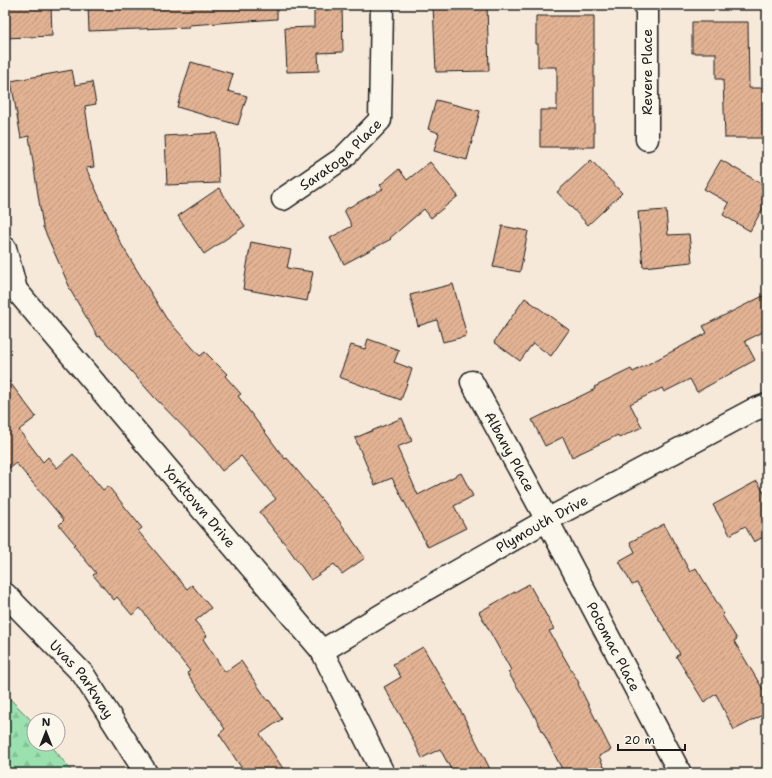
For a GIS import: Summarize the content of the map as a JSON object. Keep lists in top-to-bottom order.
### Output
{
  "streets": {
    "street": [
      "Revere Place",
      "Saratoga Place",
      "Albany Place",
      "Yorktown Drive",
      "Plymouth Drive",
      "Potomac Place",
      "Uvas Parkway"
    ]
  },
  "crossings": [
    ["Albany Place", "Plymouth Drive"],
    ["Albany Place", "Potomac Place"],
    ["Yorktown Drive", "Plymouth Drive"],
    ["Plymouth Drive", "Potomac Place"]
  ],
  "scale_bar": "20 m",
  "north": "top"
}
